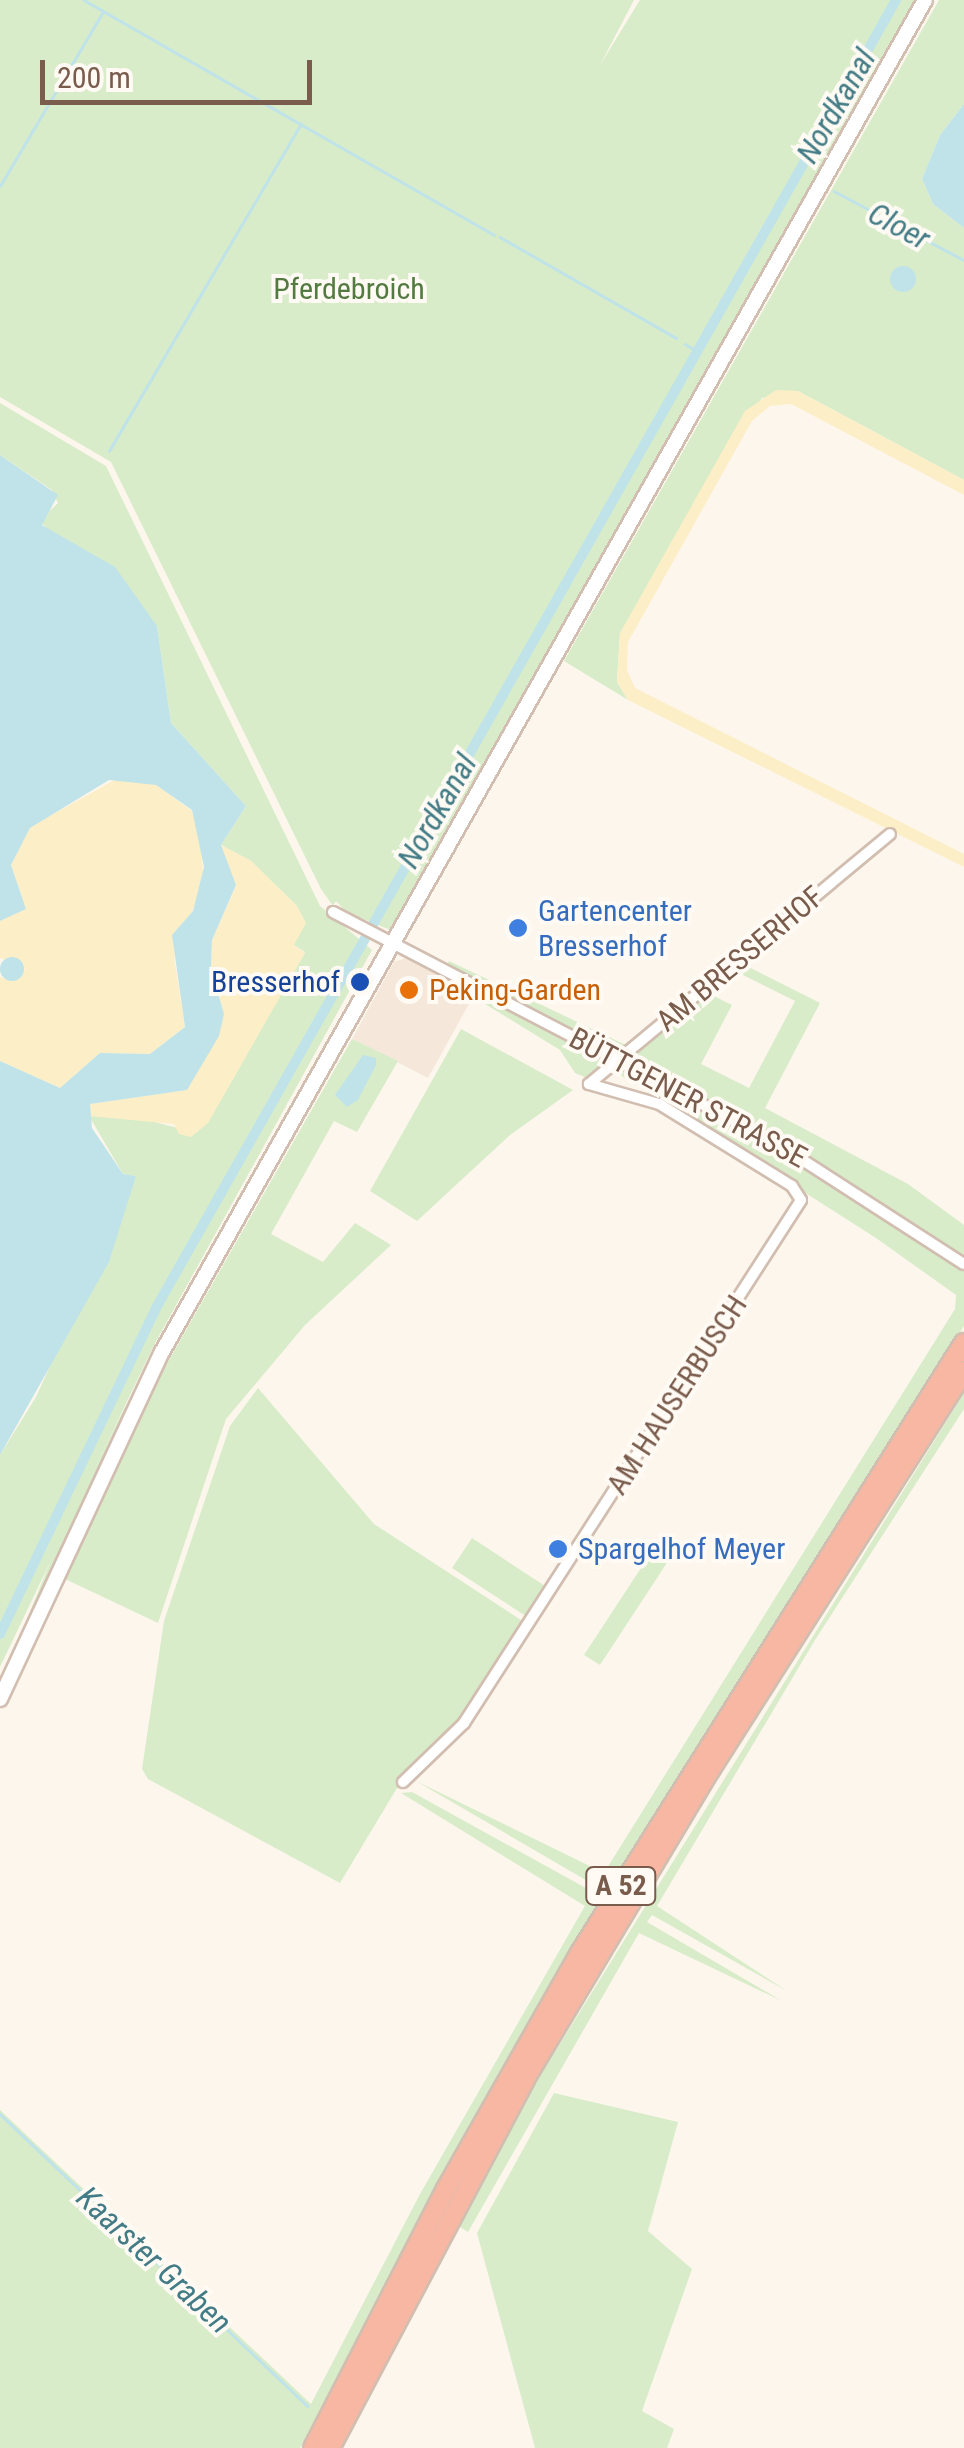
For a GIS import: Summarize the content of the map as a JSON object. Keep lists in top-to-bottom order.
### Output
{
  "streets": {
    "highway": ["A 52"],
    "street": ["AM BRESSERHOF", "BÜTTGENER STRASSE", "AM HAUSERBUSCH"]
  },
  "crossings": [
    ["AM BRESSERHOF", "BÜTTGENER STRASSE"],
    ["AM BRESSERHOF", "AM HAUSERBUSCH"]
  ],
  "water": ["Nordkanal", "Cloer", "Kaarster Graben"],
  "parks": ["Pferdebroich"],
  "places": [
    "Gartencenter Bresserhof",
    "Bresserhof",
    "Peking-Garden",
    "Spargelhof Meyer"
  ],
  "scale_bar": "200 m"
}
